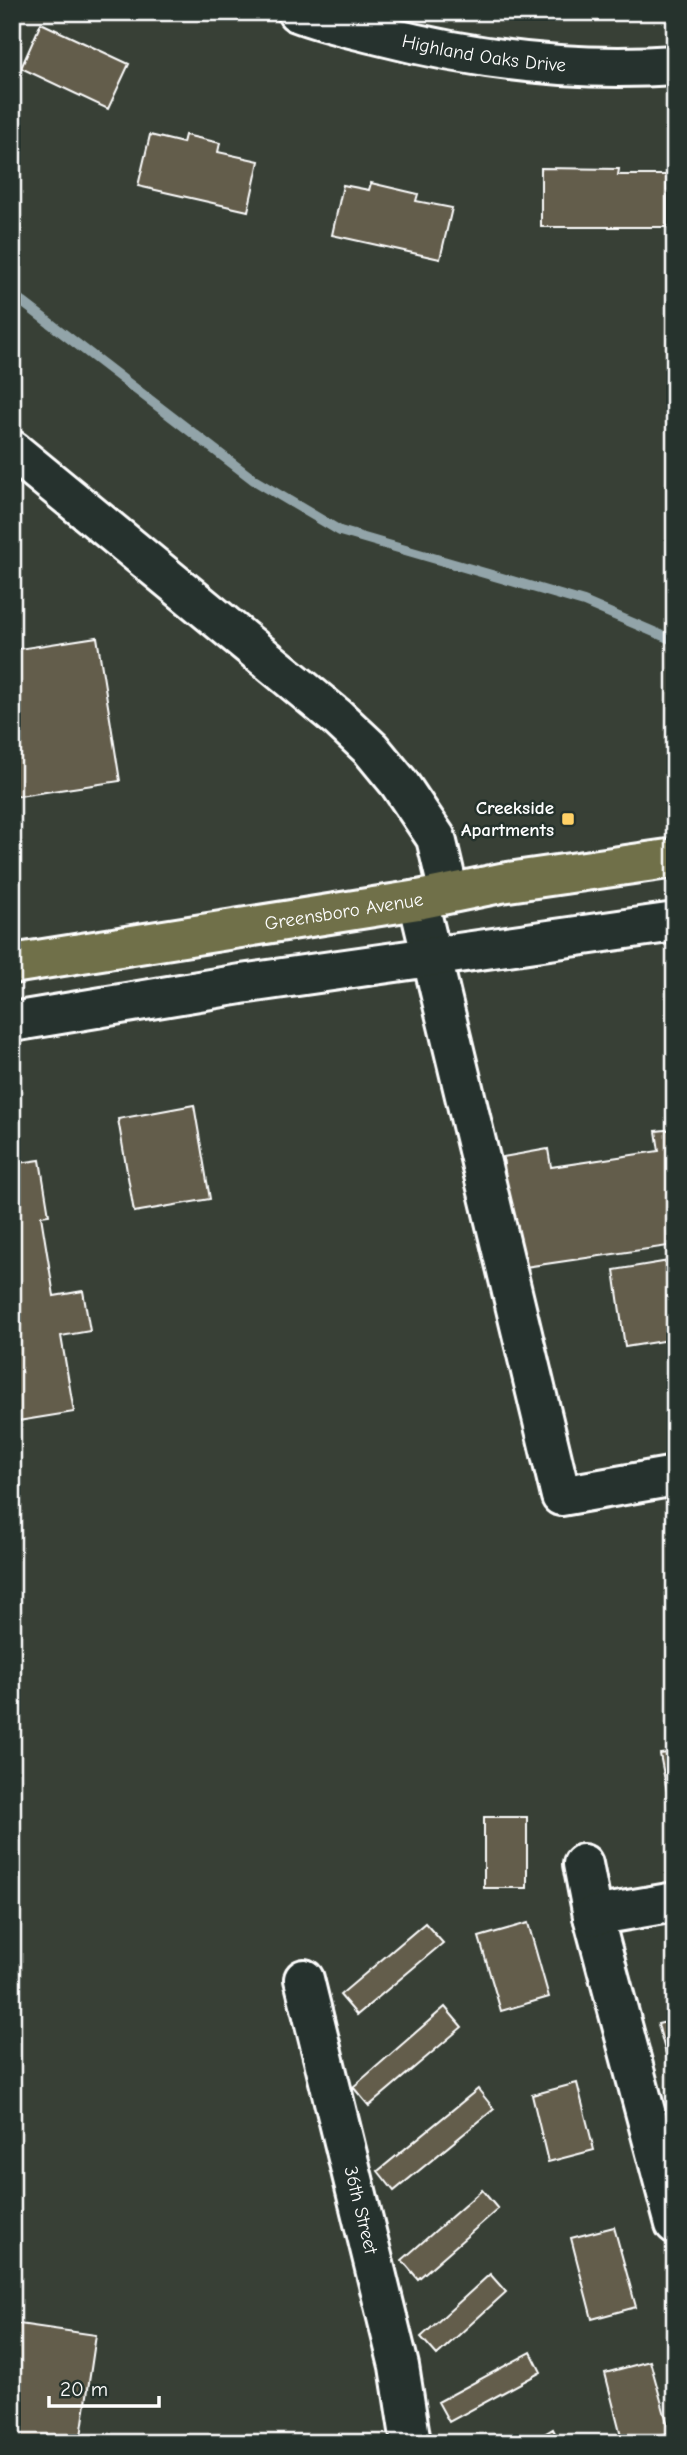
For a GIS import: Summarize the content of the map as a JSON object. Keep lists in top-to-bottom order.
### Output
{
  "streets": {
    "main road": ["Greensboro Avenue"],
    "street": ["Highland Oaks Drive", "36th Street"]
  },
  "places": {
    "transit": ["Creekside Apartments"]
  },
  "scale_bar": "20 m"
}
